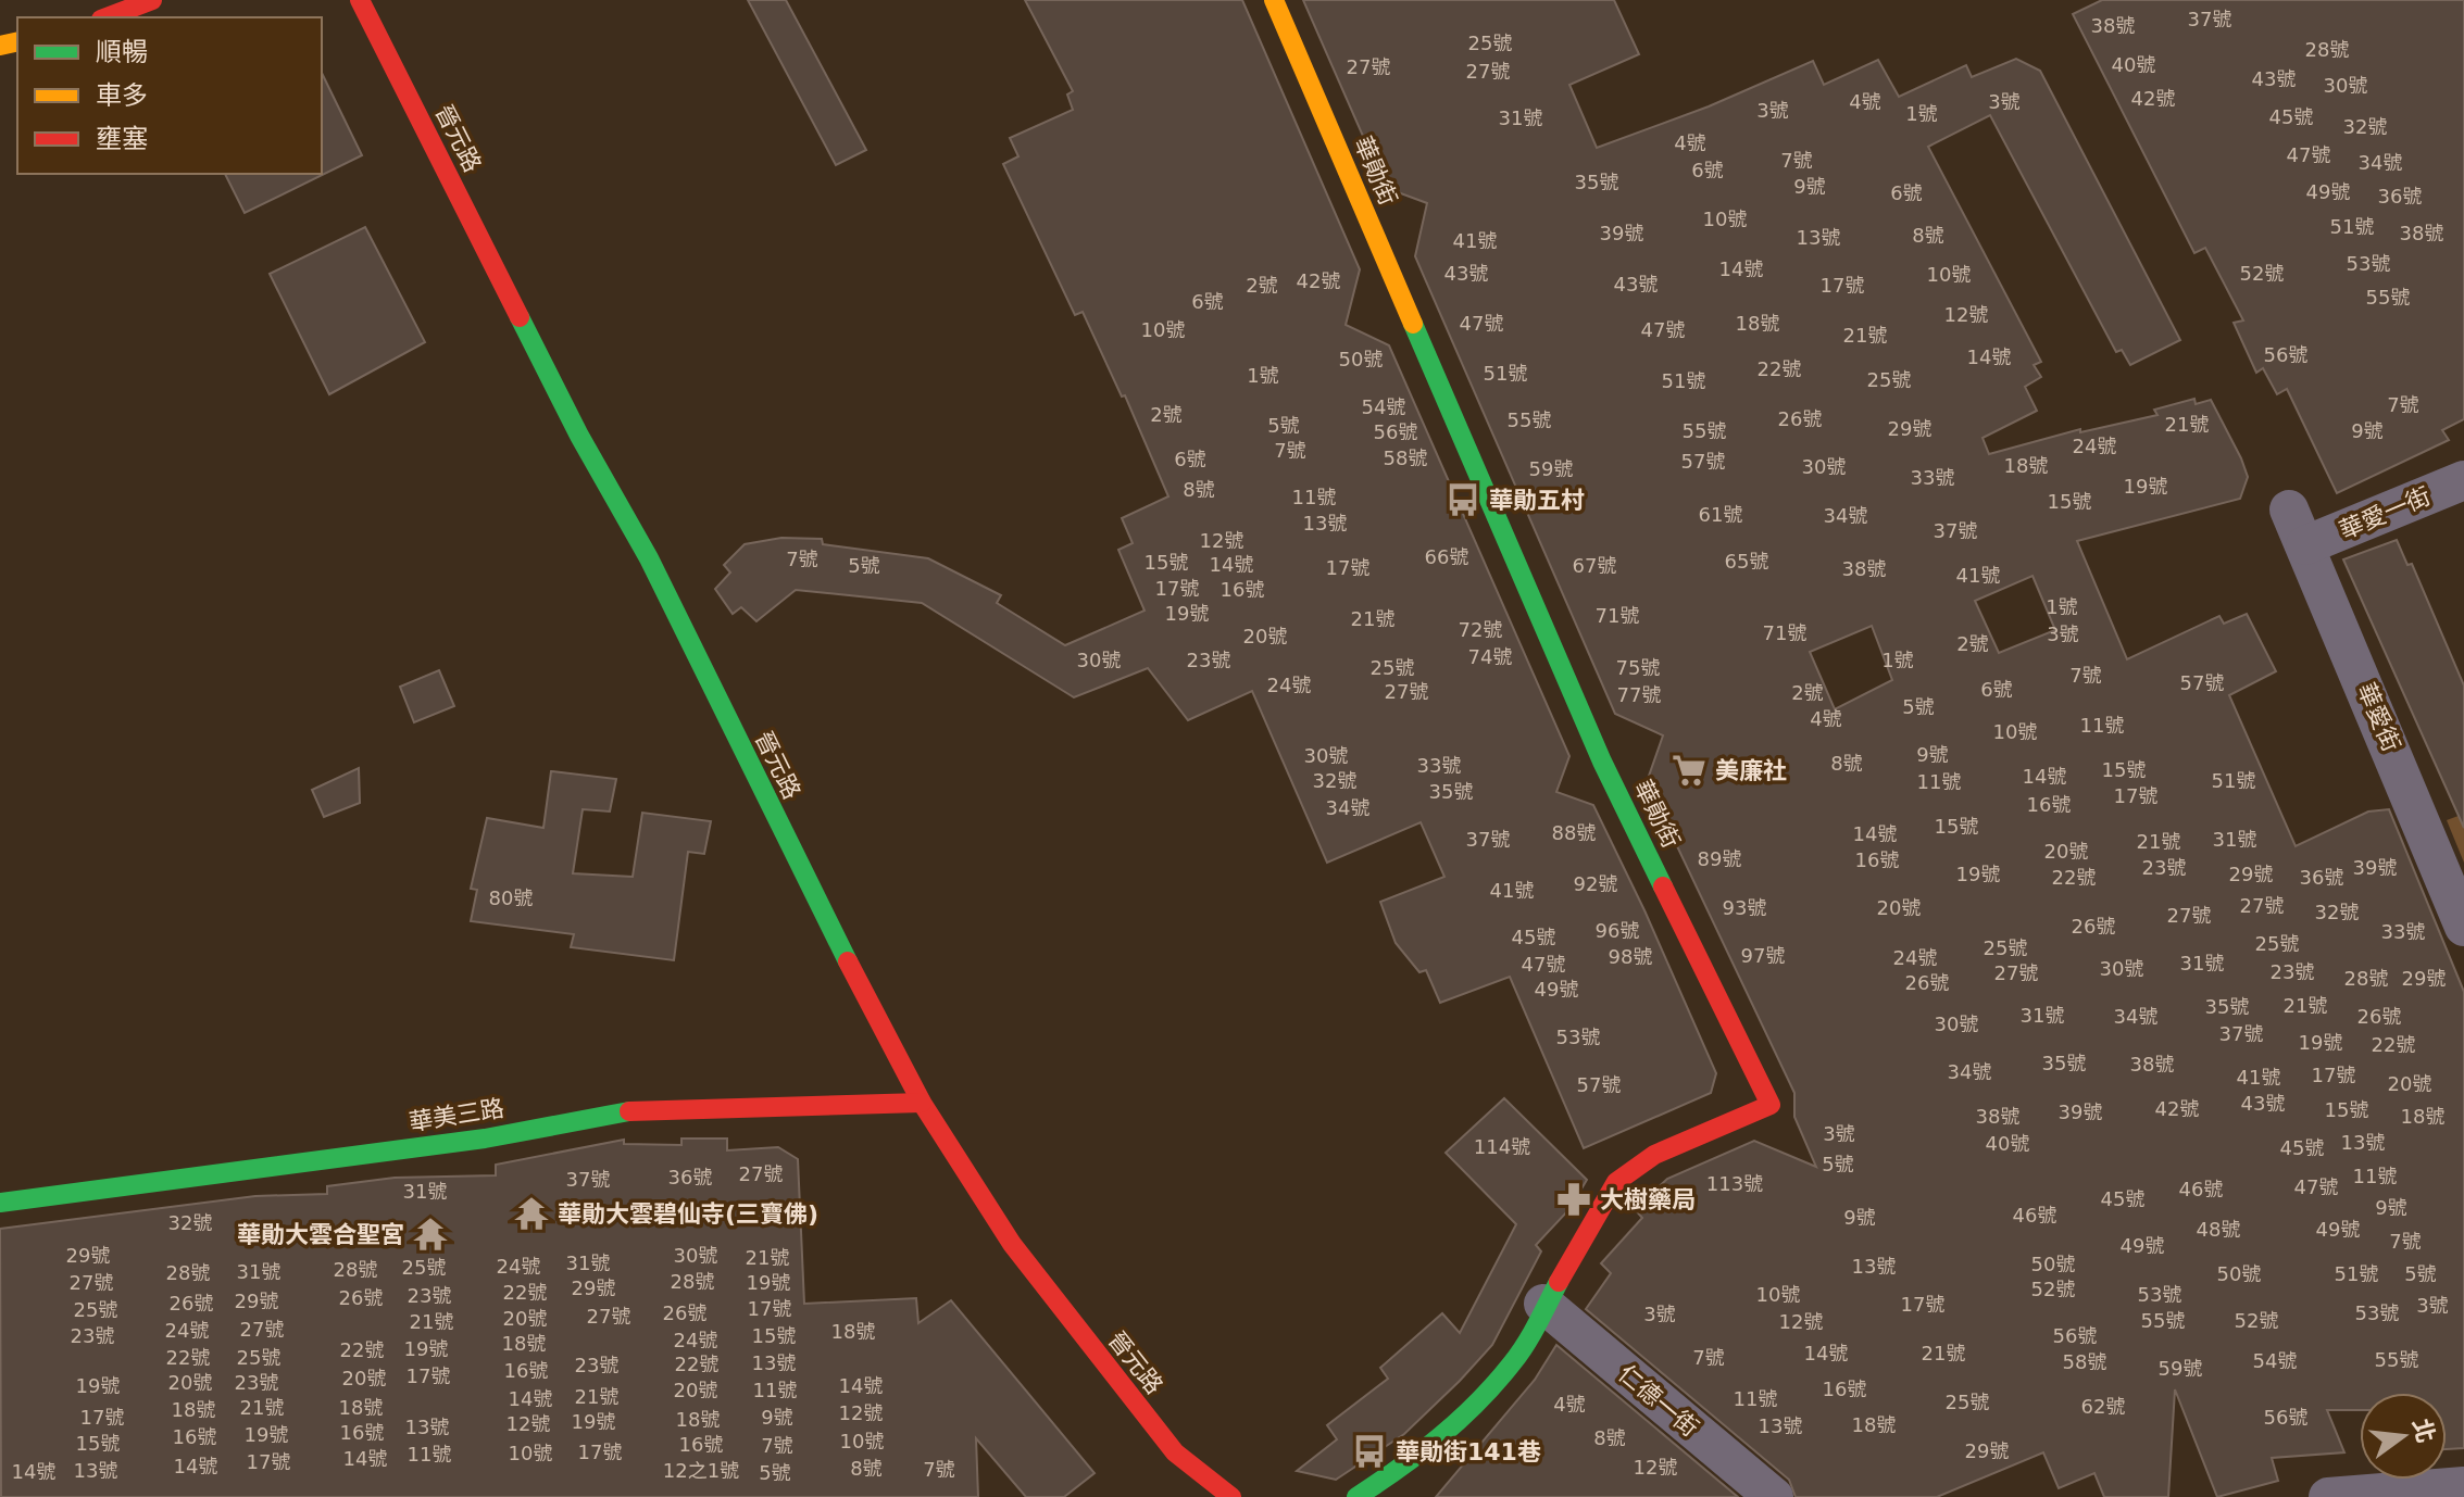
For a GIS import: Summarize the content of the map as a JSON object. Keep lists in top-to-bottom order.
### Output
{
  "streets": {
    "street": [
      "晉元路",
      "華勛街",
      "華愛一街",
      "華愛街",
      "華美三路",
      "仁德一街"
    ]
  },
  "crossings": [
    ["晉元路", "華美三路"],
    ["華勛街", "仁德一街"],
    ["華愛一街", "華愛街"]
  ],
  "places": {
    "bus stop": ["華勛五村", "華勛街141巷"],
    "supermarket": ["美廉社"],
    "pharmacy": ["大樹藥局"],
    "temple": ["華勛大雲碧仙寺(三寶佛)", "華勛大雲合聖宮"]
  },
  "house_numbers": [
    "37號",
    "38號",
    "25號",
    "28號",
    "40號",
    "27號",
    "27號",
    "43號",
    "30號",
    "42號",
    "4號",
    "3號",
    "3號",
    "1號",
    "45號",
    "31號",
    "32號",
    "4號",
    "47號",
    "7號",
    "34號",
    "6號",
    "35號",
    "9號",
    "49號",
    "6號",
    "36號",
    "10號",
    "51號",
    "39號",
    "38號",
    "8號",
    "13號",
    "41號",
    "53號",
    "14號",
    "43號",
    "52號",
    "10號",
    "42號",
    "43號",
    "2號",
    "17號",
    "55號",
    "6號",
    "12號",
    "47號",
    "18號",
    "10號",
    "47號",
    "21號",
    "56號",
    "14號",
    "50號",
    "22號",
    "51號",
    "1號",
    "25號",
    "51號",
    "7號",
    "54號",
    "2號",
    "26號",
    "55號",
    "21號",
    "5號",
    "29號",
    "55號",
    "9號",
    "56號",
    "24號",
    "7號",
    "58號",
    "6號",
    "57號",
    "18號",
    "30號",
    "59號",
    "33號",
    "19號",
    "8號",
    "11號",
    "15號",
    "61號",
    "34號",
    "13號",
    "37號",
    "12號",
    "66號",
    "7號",
    "65號",
    "15號",
    "14號",
    "5號",
    "67號",
    "17號",
    "38號",
    "41號",
    "17號",
    "16號",
    "1號",
    "19號",
    "71號",
    "21號",
    "72號",
    "71號",
    "3號",
    "20號",
    "2號",
    "74號",
    "30號",
    "23號",
    "1號",
    "25號",
    "75號",
    "7號",
    "57號",
    "24號",
    "6號",
    "27號",
    "2號",
    "77號",
    "5號",
    "4號",
    "11號",
    "10號",
    "9號",
    "30號",
    "8號",
    "33號",
    "15號",
    "14號",
    "32號",
    "51號",
    "11號",
    "35號",
    "17號",
    "16號",
    "34號",
    "15號",
    "88號",
    "14號",
    "37號",
    "31號",
    "21號",
    "20號",
    "89號",
    "16號",
    "23號",
    "39號",
    "19號",
    "29號",
    "22號",
    "36號",
    "92號",
    "41號",
    "80號",
    "27號",
    "93號",
    "20號",
    "32號",
    "27號",
    "26號",
    "96號",
    "33號",
    "45號",
    "25號",
    "25號",
    "97號",
    "98號",
    "24號",
    "31號",
    "47號",
    "30號",
    "23號",
    "27號",
    "28號",
    "29號",
    "26號",
    "49號",
    "21號",
    "35號",
    "31號",
    "34號",
    "26號",
    "30號",
    "37號",
    "53號",
    "19號",
    "22號",
    "35號",
    "38號",
    "34號",
    "17號",
    "41號",
    "20號",
    "57號",
    "43號",
    "42號",
    "15號",
    "39號",
    "38號",
    "18號",
    "3號",
    "13號",
    "40號",
    "114號",
    "45號",
    "5號",
    "27號",
    "11號",
    "36號",
    "37號",
    "113號",
    "47號",
    "46號",
    "31號",
    "45號",
    "9號",
    "46號",
    "9號",
    "32號",
    "48號",
    "49號",
    "7號",
    "49號",
    "29號",
    "30號",
    "21號",
    "31號",
    "50號",
    "24號",
    "13號",
    "25號",
    "28號",
    "31號",
    "28號",
    "50號",
    "51號",
    "5號",
    "28號",
    "27號",
    "19號",
    "29號",
    "52號",
    "22號",
    "10號",
    "53號",
    "23號",
    "26號",
    "29號",
    "26號",
    "17號",
    "3號",
    "17號",
    "25號",
    "26號",
    "53號",
    "3號",
    "27號",
    "20號",
    "55號",
    "52號",
    "21號",
    "12號",
    "27號",
    "24號",
    "18號",
    "23號",
    "15號",
    "56號",
    "24號",
    "18號",
    "19號",
    "22號",
    "14號",
    "21號",
    "22號",
    "25號",
    "7號",
    "55號",
    "54號",
    "58號",
    "13號",
    "22號",
    "23號",
    "59號",
    "16號",
    "17號",
    "20號",
    "20號",
    "23號",
    "19號",
    "14號",
    "16號",
    "20號",
    "11號",
    "21號",
    "14號",
    "11號",
    "25號",
    "4號",
    "62號",
    "21號",
    "18號",
    "18號",
    "12號",
    "17號",
    "9號",
    "56號",
    "18號",
    "19號",
    "12號",
    "18號",
    "13號",
    "13號",
    "16號",
    "19號",
    "16號",
    "8號",
    "10號",
    "15號",
    "16號",
    "7號",
    "29號",
    "17號",
    "10號",
    "11號",
    "14號",
    "17號",
    "14號",
    "12號",
    "8號",
    "7號",
    "13號",
    "12之1號",
    "14號",
    "5號"
  ],
  "legend": ["順暢", "車多", "壅塞"],
  "north": "right"
}
